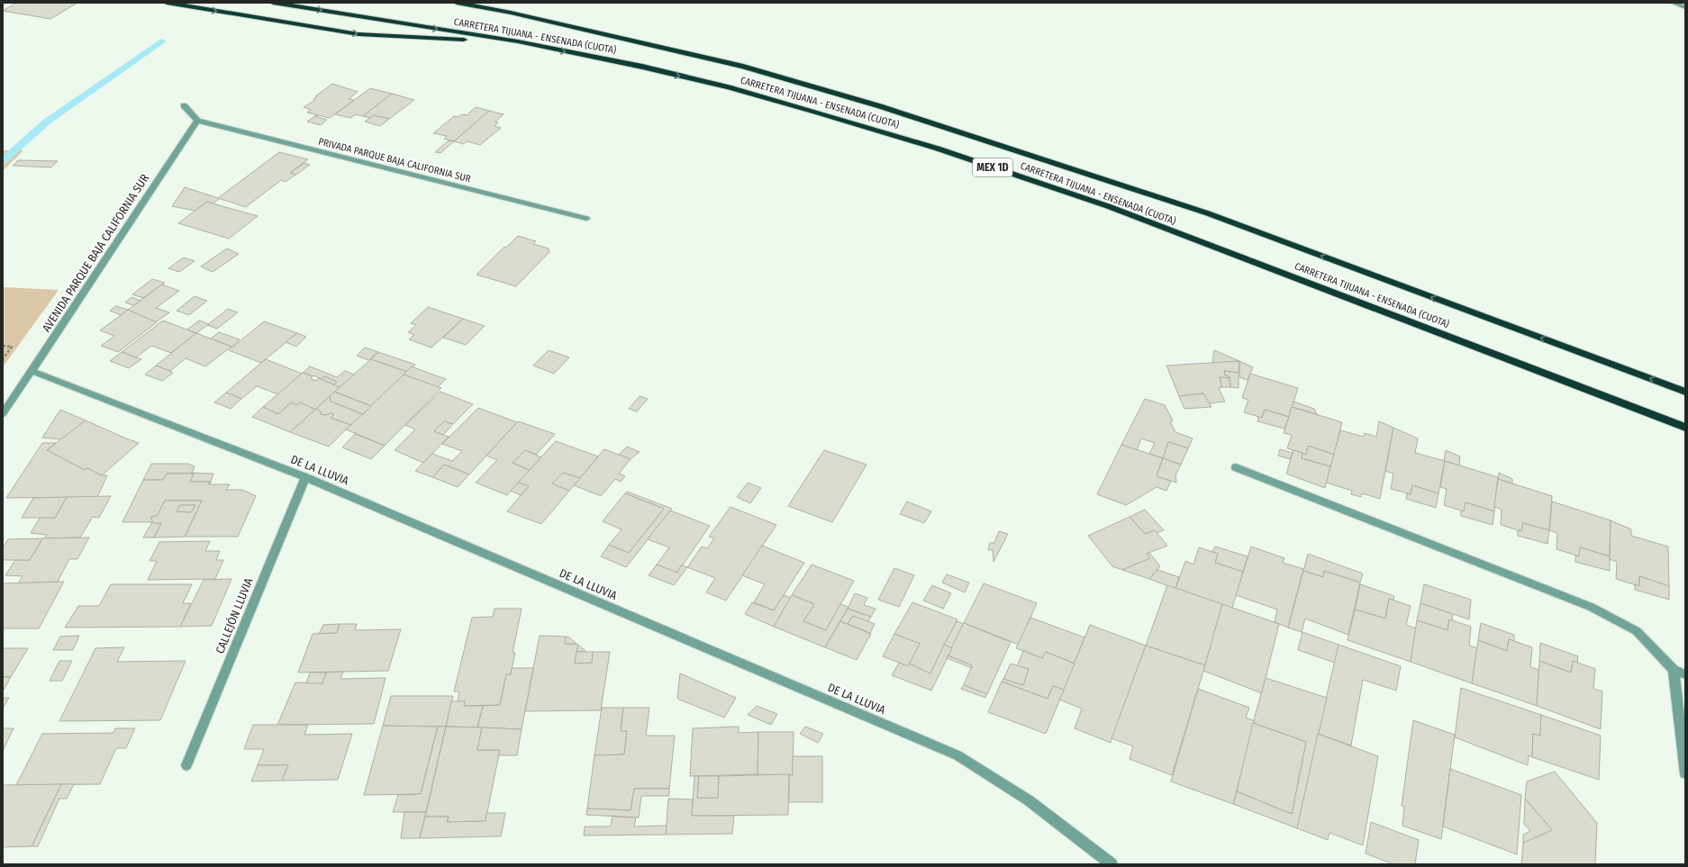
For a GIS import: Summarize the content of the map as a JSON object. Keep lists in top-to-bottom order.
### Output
{
  "streets": {
    "highway": ["CARRETERA TIJUANA - ENSENADA (CUOTA)", "MEX 1D"],
    "street": [
      "PRIVADA PARQUE BAJA CALIFORNIA SUR",
      "AVENIDA PARQUE BAJA CALIFORNIA SUR",
      "DE LA LLUVIA",
      "CALLEJÓN LLUVIA"
    ]
  },
  "crossings": [
    ["PRIVADA PARQUE BAJA CALIFORNIA SUR", "AVENIDA PARQUE BAJA CALIFORNIA SUR"],
    ["AVENIDA PARQUE BAJA CALIFORNIA SUR", "DE LA LLUVIA"],
    ["DE LA LLUVIA", "CALLEJÓN LLUVIA"]
  ]
}
